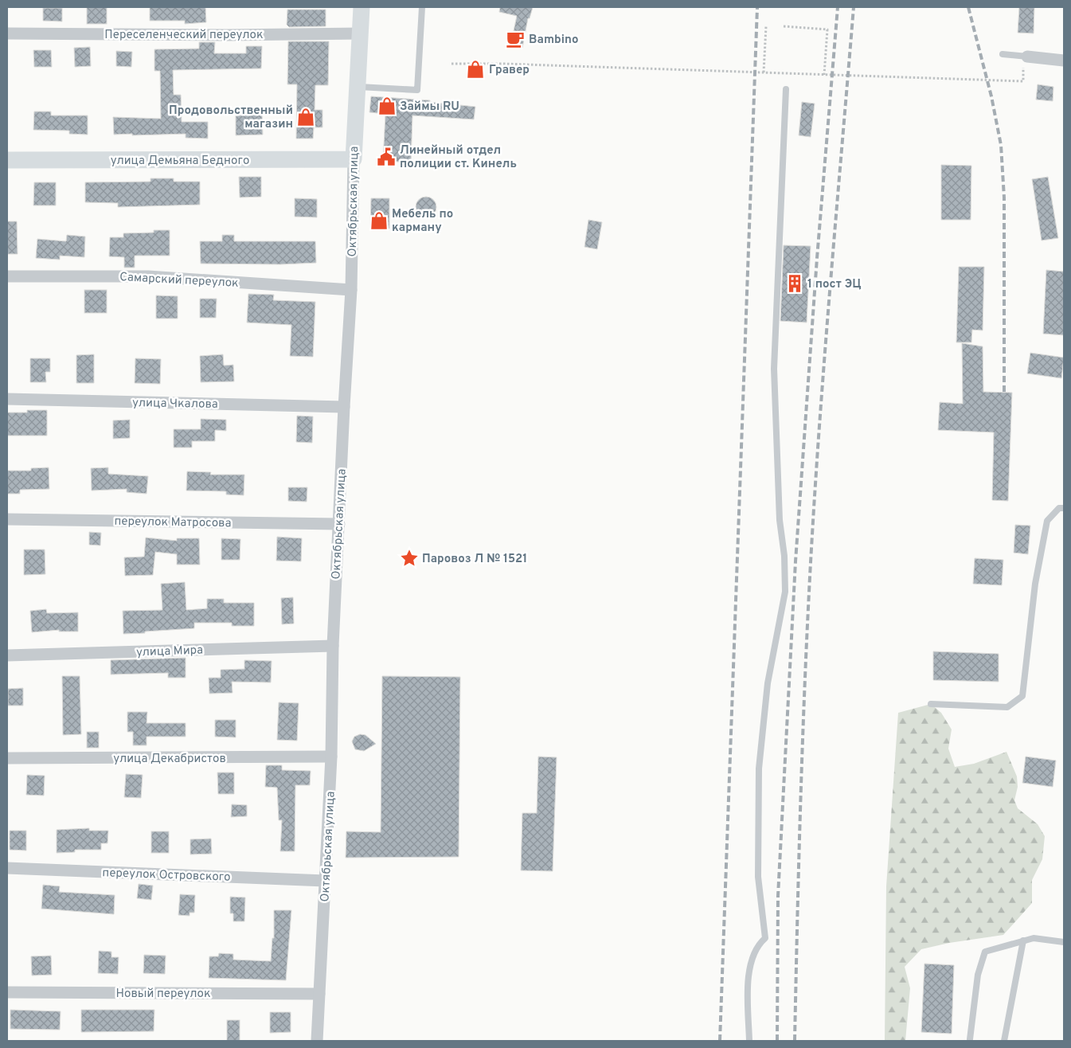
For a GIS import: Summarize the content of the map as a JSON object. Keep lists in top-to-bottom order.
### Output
{
  "streets": {
    "street": [
      "Переселенческий переулок",
      "улица Демьяна Бедного",
      "Октябрьская улица",
      "Самарский переулок",
      "улица Чкалова",
      "переулок Матросова",
      "улица Мира",
      "улица Декабристов",
      "переулок Островского",
      "Новый переулок"
    ]
  },
  "crossings": [
    ["Переселенческий переулок", "Октябрьская улица"],
    ["улица Демьяна Бедного", "Октябрьская улица"],
    ["Октябрьская улица", "Самарский переулок"],
    ["Октябрьская улица", "улица Чкалова"],
    ["Октябрьская улица", "переулок Матросова"],
    ["Октябрьская улица", "улица Мира"],
    ["Октябрьская улица", "улица Декабристов"],
    ["Октябрьская улица", "переулок Островского"],
    ["Октябрьская улица", "Новый переулок"]
  ],
  "places": {
    "cafe": ["Bambino"],
    "shop": [
      "Гравер",
      "Займы RU",
      "Продовольственный магазин",
      "Мебель по карману"
    ],
    "public building": ["Линейный отдел полиции ст. Кинель"],
    "building": ["1 пост ЭЦ"],
    "place": ["Паровоз Л № 1521"]
  }
}
